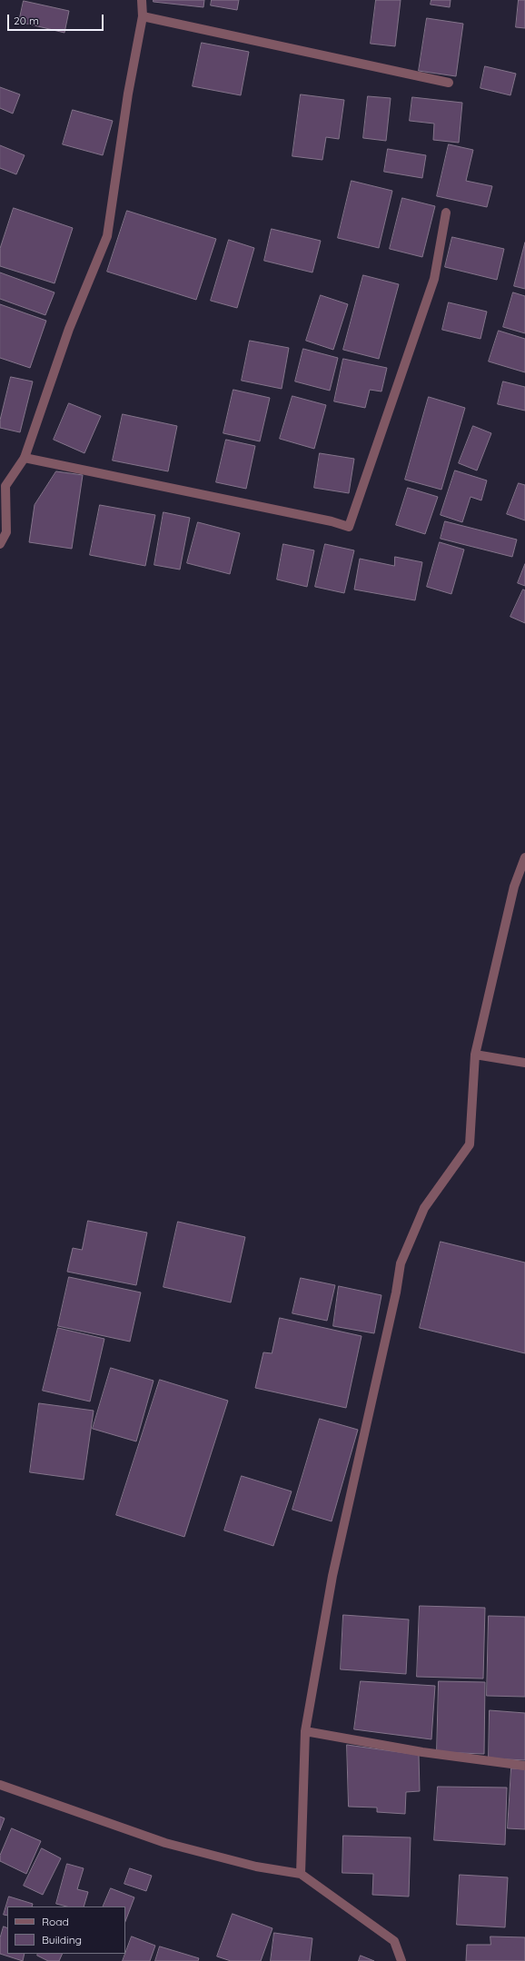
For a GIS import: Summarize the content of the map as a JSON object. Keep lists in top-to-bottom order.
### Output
{
  "legend": ["Road", "Building"],
  "scale_bar": "20 m"
}
